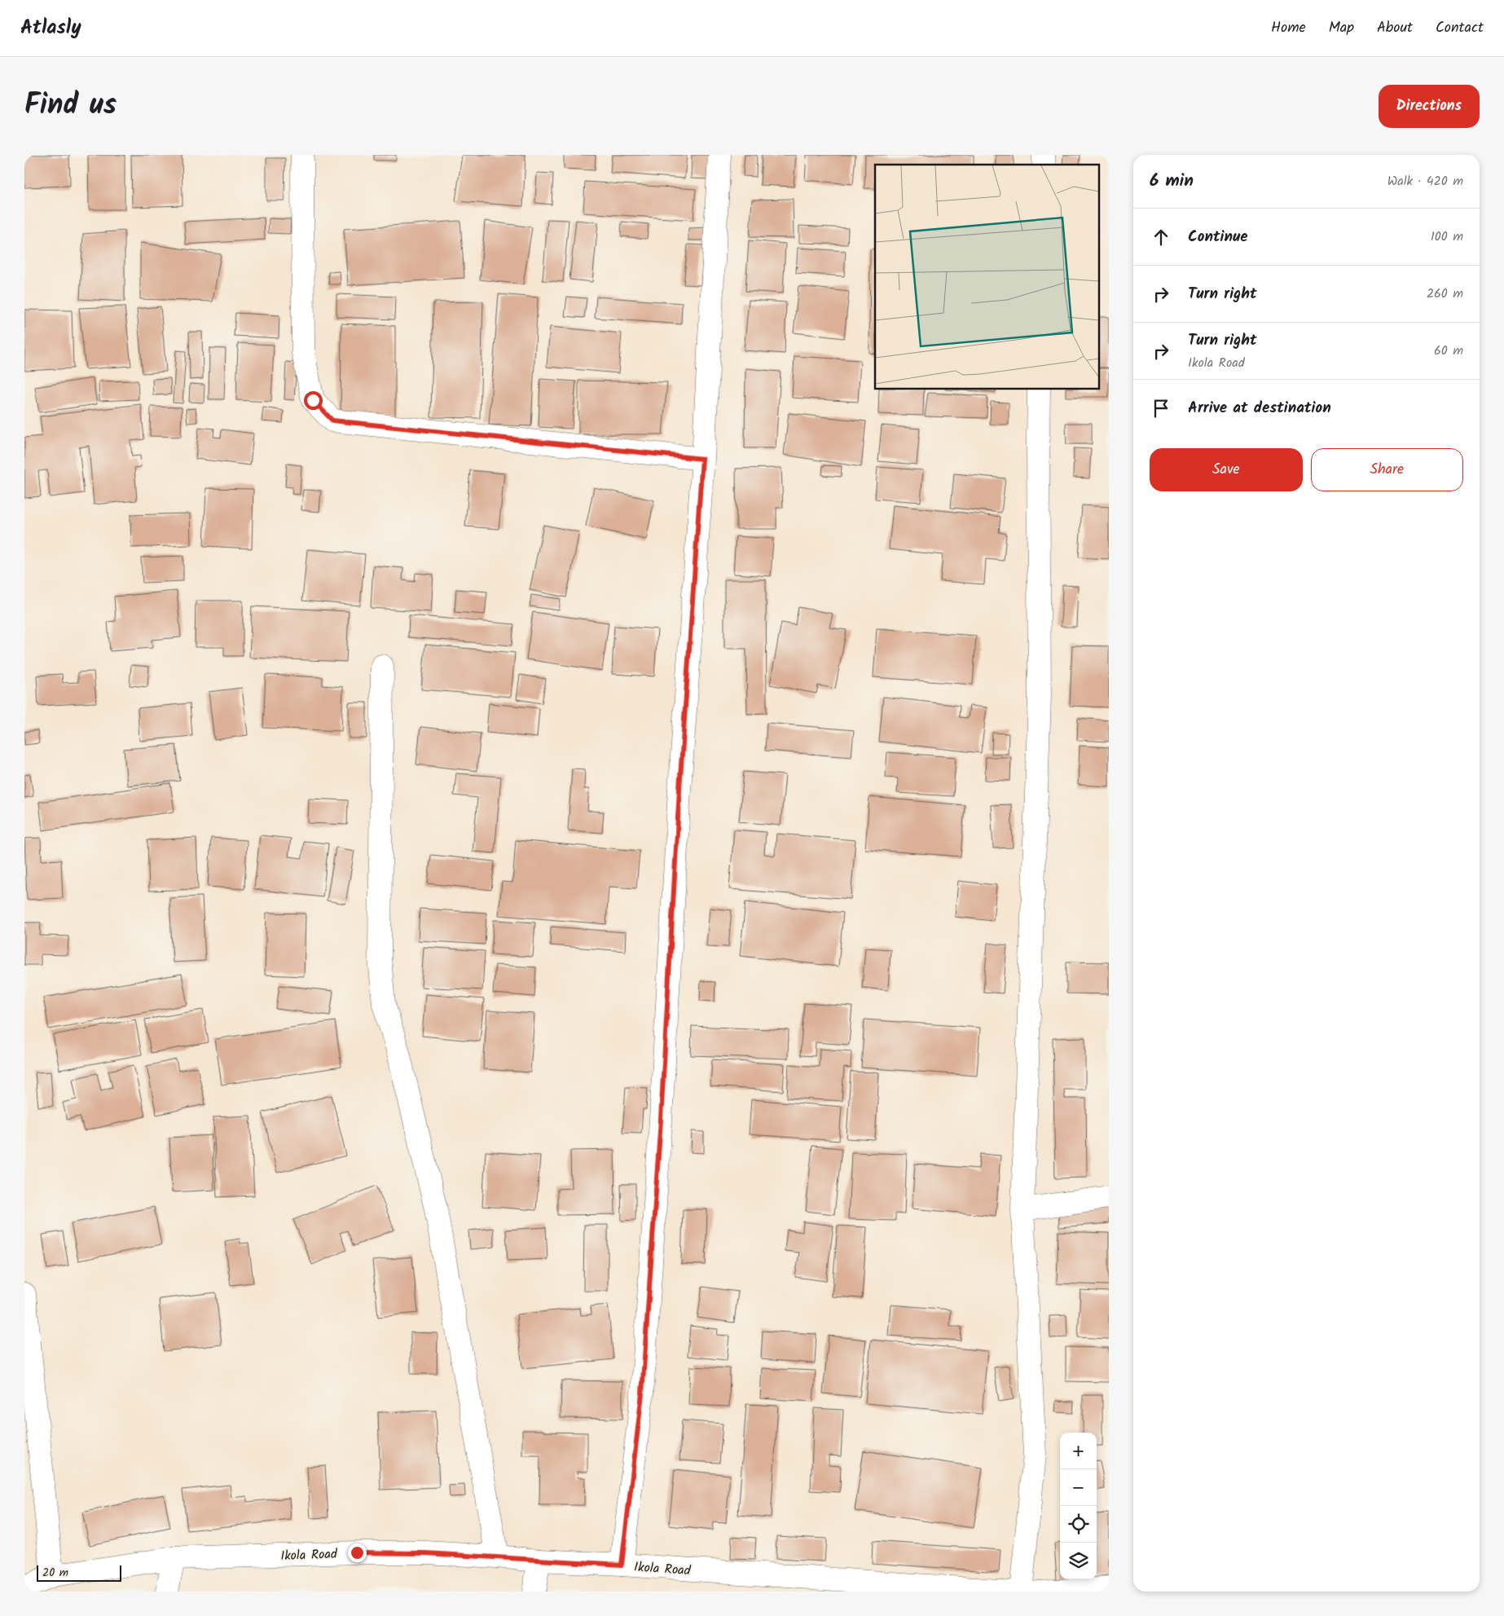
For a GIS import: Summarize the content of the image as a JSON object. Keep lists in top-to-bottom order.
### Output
{
  "streets": {
    "street": ["Ikola Road"]
  },
  "scale_bar": "20 m",
  "page": {
    "header": "Atlasly",
    "nav": [
      "Home",
      "Map",
      "About",
      "Contact"
    ],
    "title": "Find us",
    "buttons": [
      "Directions",
      ["Save", "Share"]
    ],
    "heading": ["6 min", "Walk · 420 m"],
    "list": [
      ["Continue", "100 m"],
      ["Turn right", "260 m"],
      ["Turn right", "Ikola Road", "60 m"],
      "Arrive at destination"
    ],
    "map_buttons": ["+", "−"],
    "scale": "20 m"
  }
}
